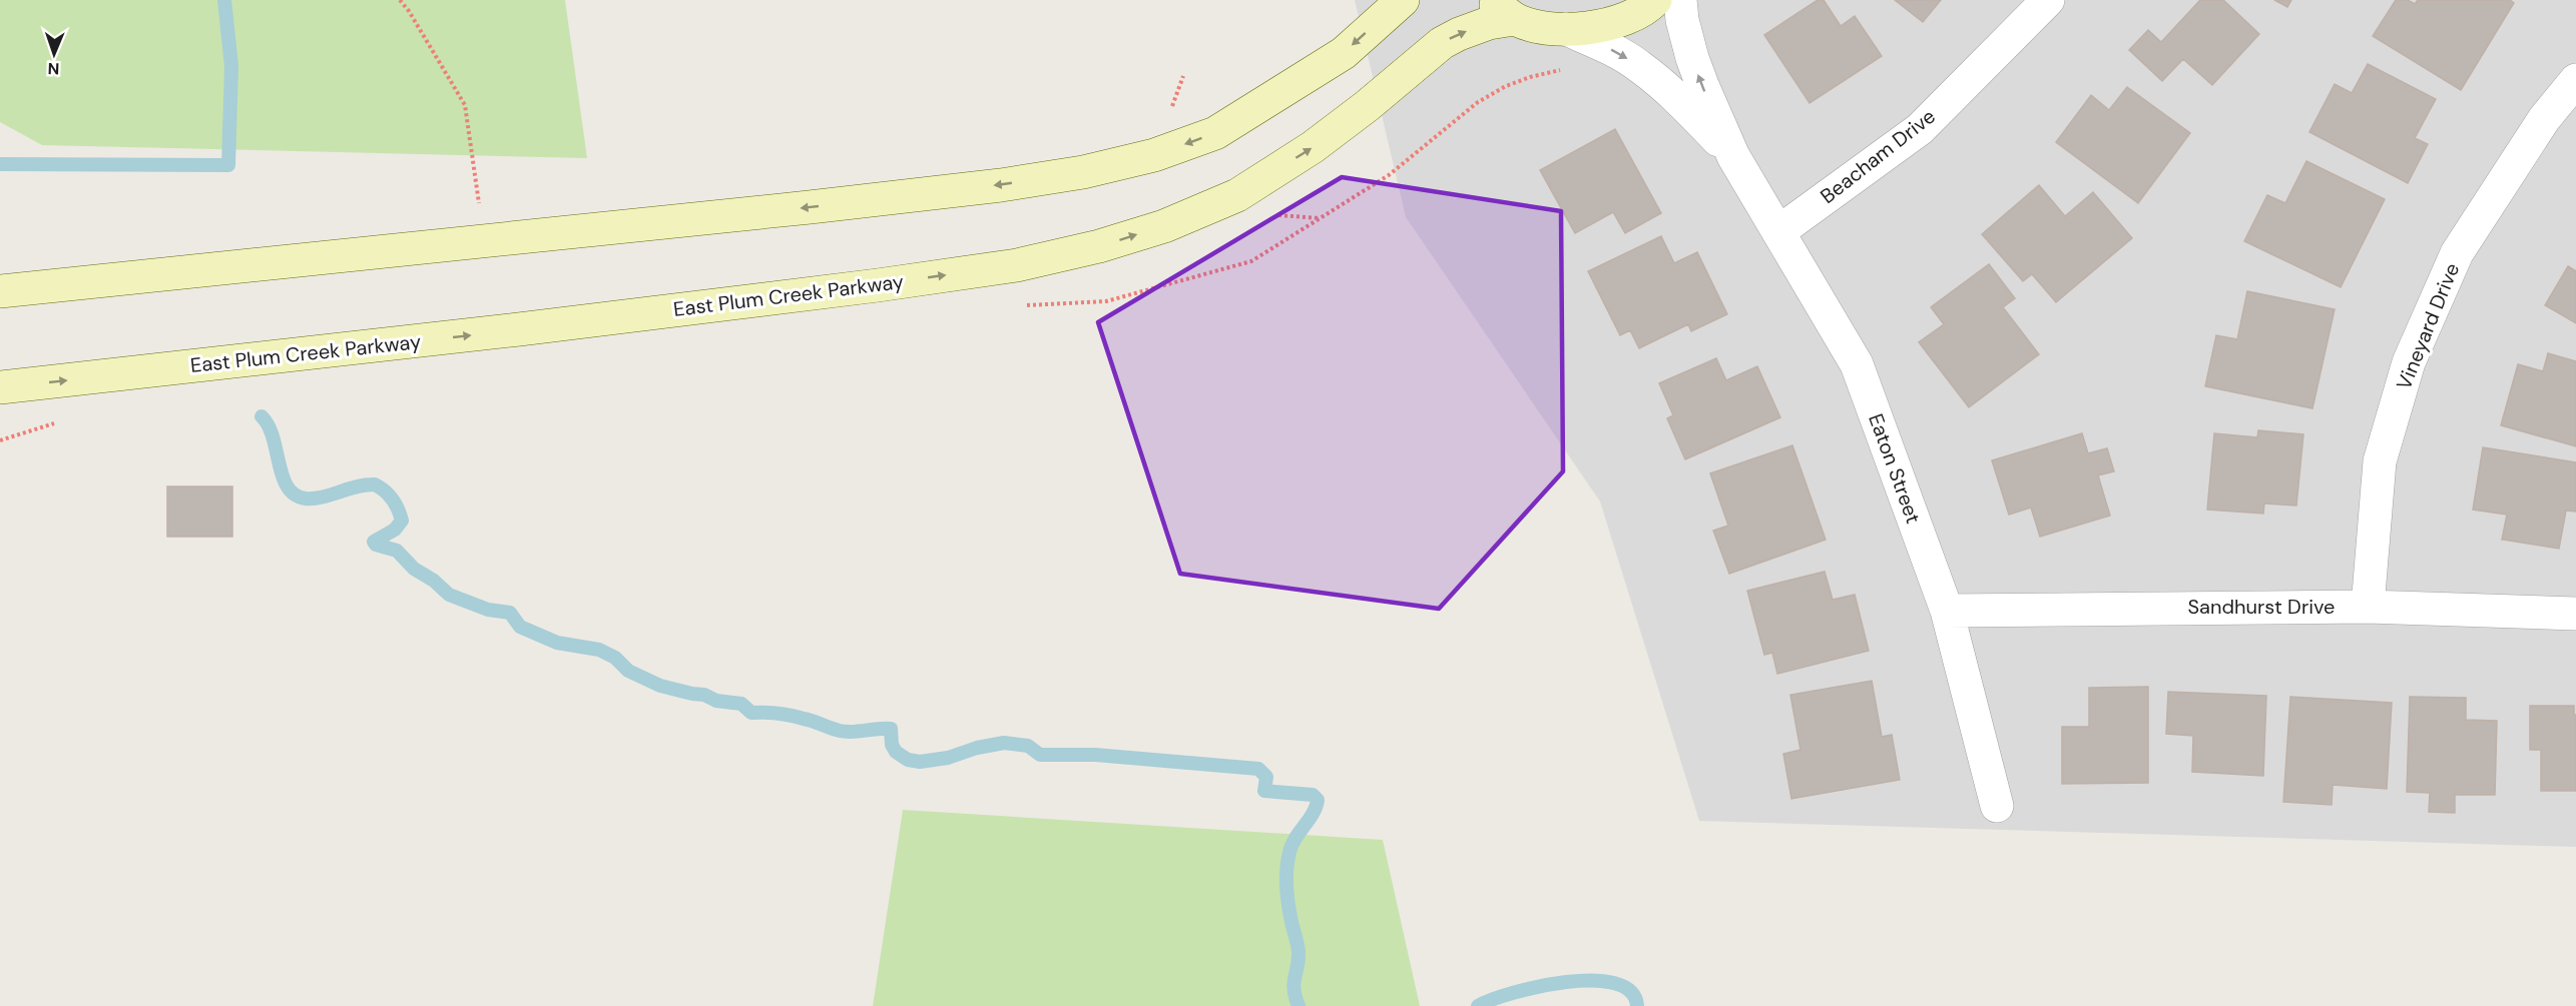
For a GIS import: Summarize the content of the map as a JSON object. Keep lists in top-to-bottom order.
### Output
{
  "streets": {
    "main road": ["East Plum Creek Parkway"],
    "street": [
      "Beacham Drive",
      "Vineyard Drive",
      "Eaton Street",
      "Sandhurst Drive"
    ]
  },
  "crossings": [
    ["Beacham Drive", "Eaton Street"],
    ["Vineyard Drive", "Sandhurst Drive"],
    ["Eaton Street", "Sandhurst Drive"]
  ],
  "north": "bottom"
}
